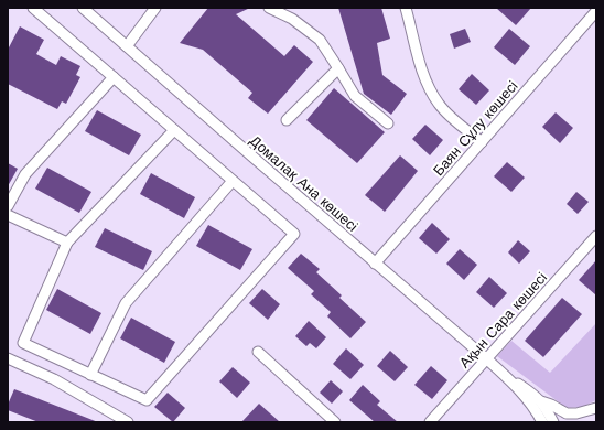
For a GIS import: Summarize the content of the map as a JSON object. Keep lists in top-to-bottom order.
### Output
{
  "streets": {
    "street": ["Баян Сұлу көшесі", "Домалақ Ана көшесі", "Ақын Сара көшесі"]
  },
  "crossings": [
    ["Баян Сұлу көшесі", "Домалақ Ана көшесі"],
    ["Домалақ Ана көшесі", "Ақын Сара көшесі"]
  ]
}
